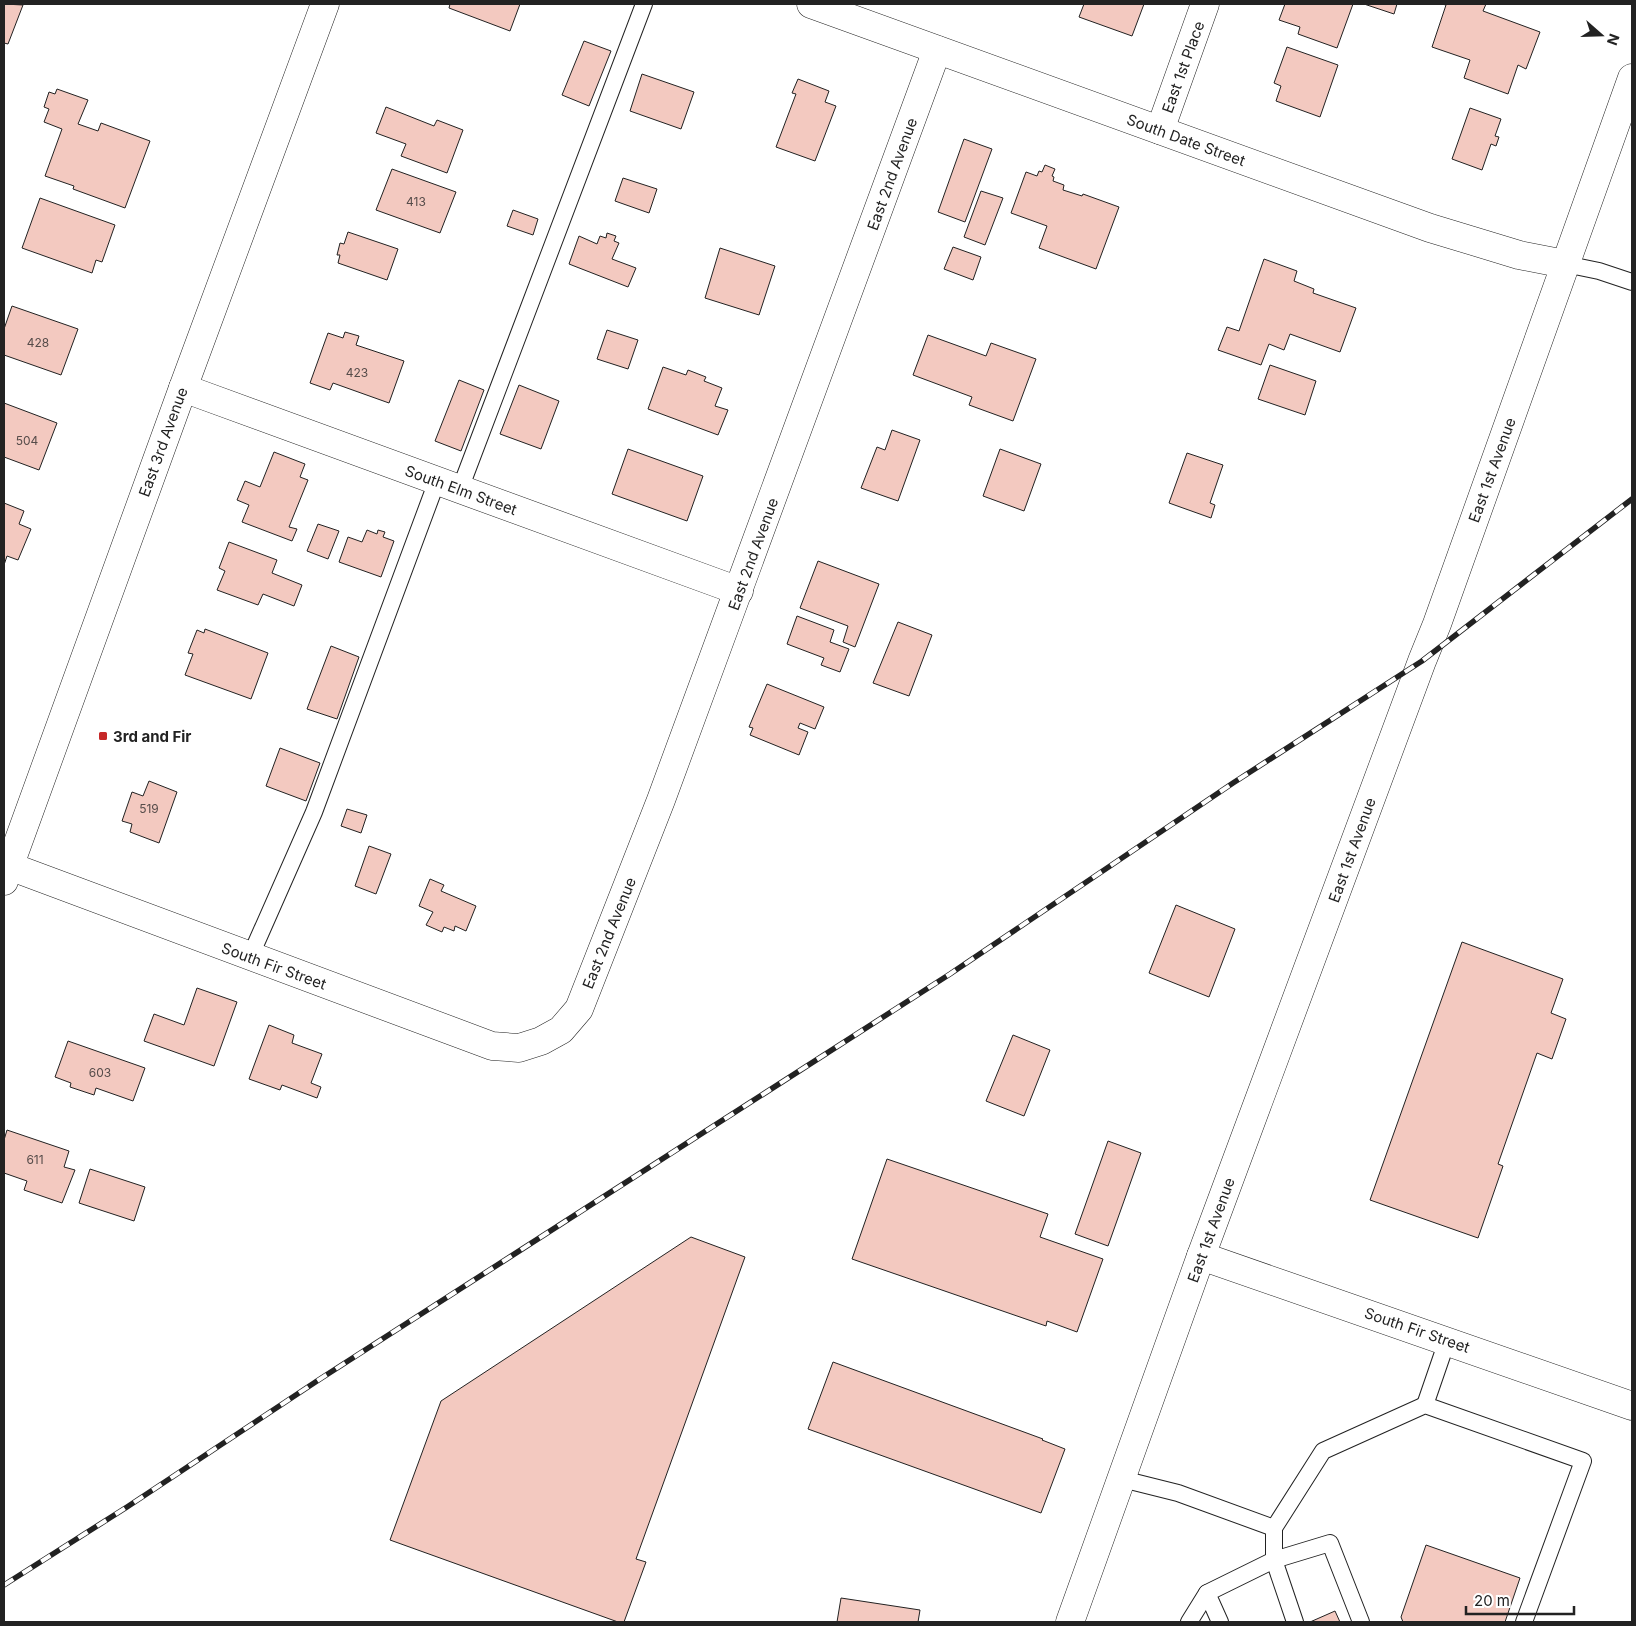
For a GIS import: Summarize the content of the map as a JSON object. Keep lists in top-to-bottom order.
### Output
{
  "streets": {
    "street": [
      "East 1st Place",
      "South Date Street",
      "East 2nd Avenue",
      "East 3rd Avenue",
      "East 1st Avenue",
      "South Elm Street",
      "South Fir Street"
    ]
  },
  "crossings": [
    ["East 1st Place", "South Date Street"],
    ["South Date Street", "East 2nd Avenue"],
    ["South Date Street", "East 1st Avenue"],
    ["East 2nd Avenue", "South Elm Street"],
    ["East 2nd Avenue", "South Fir Street"],
    ["East 3rd Avenue", "South Elm Street"],
    ["East 3rd Avenue", "South Fir Street"],
    ["East 1st Avenue", "South Fir Street"]
  ],
  "places": {
    "transit": ["3rd and Fir"]
  },
  "house_numbers": [
    "413",
    "428",
    "423",
    "504",
    "519",
    "603",
    "611"
  ],
  "scale_bar": "20 m",
  "north": "right"
}
